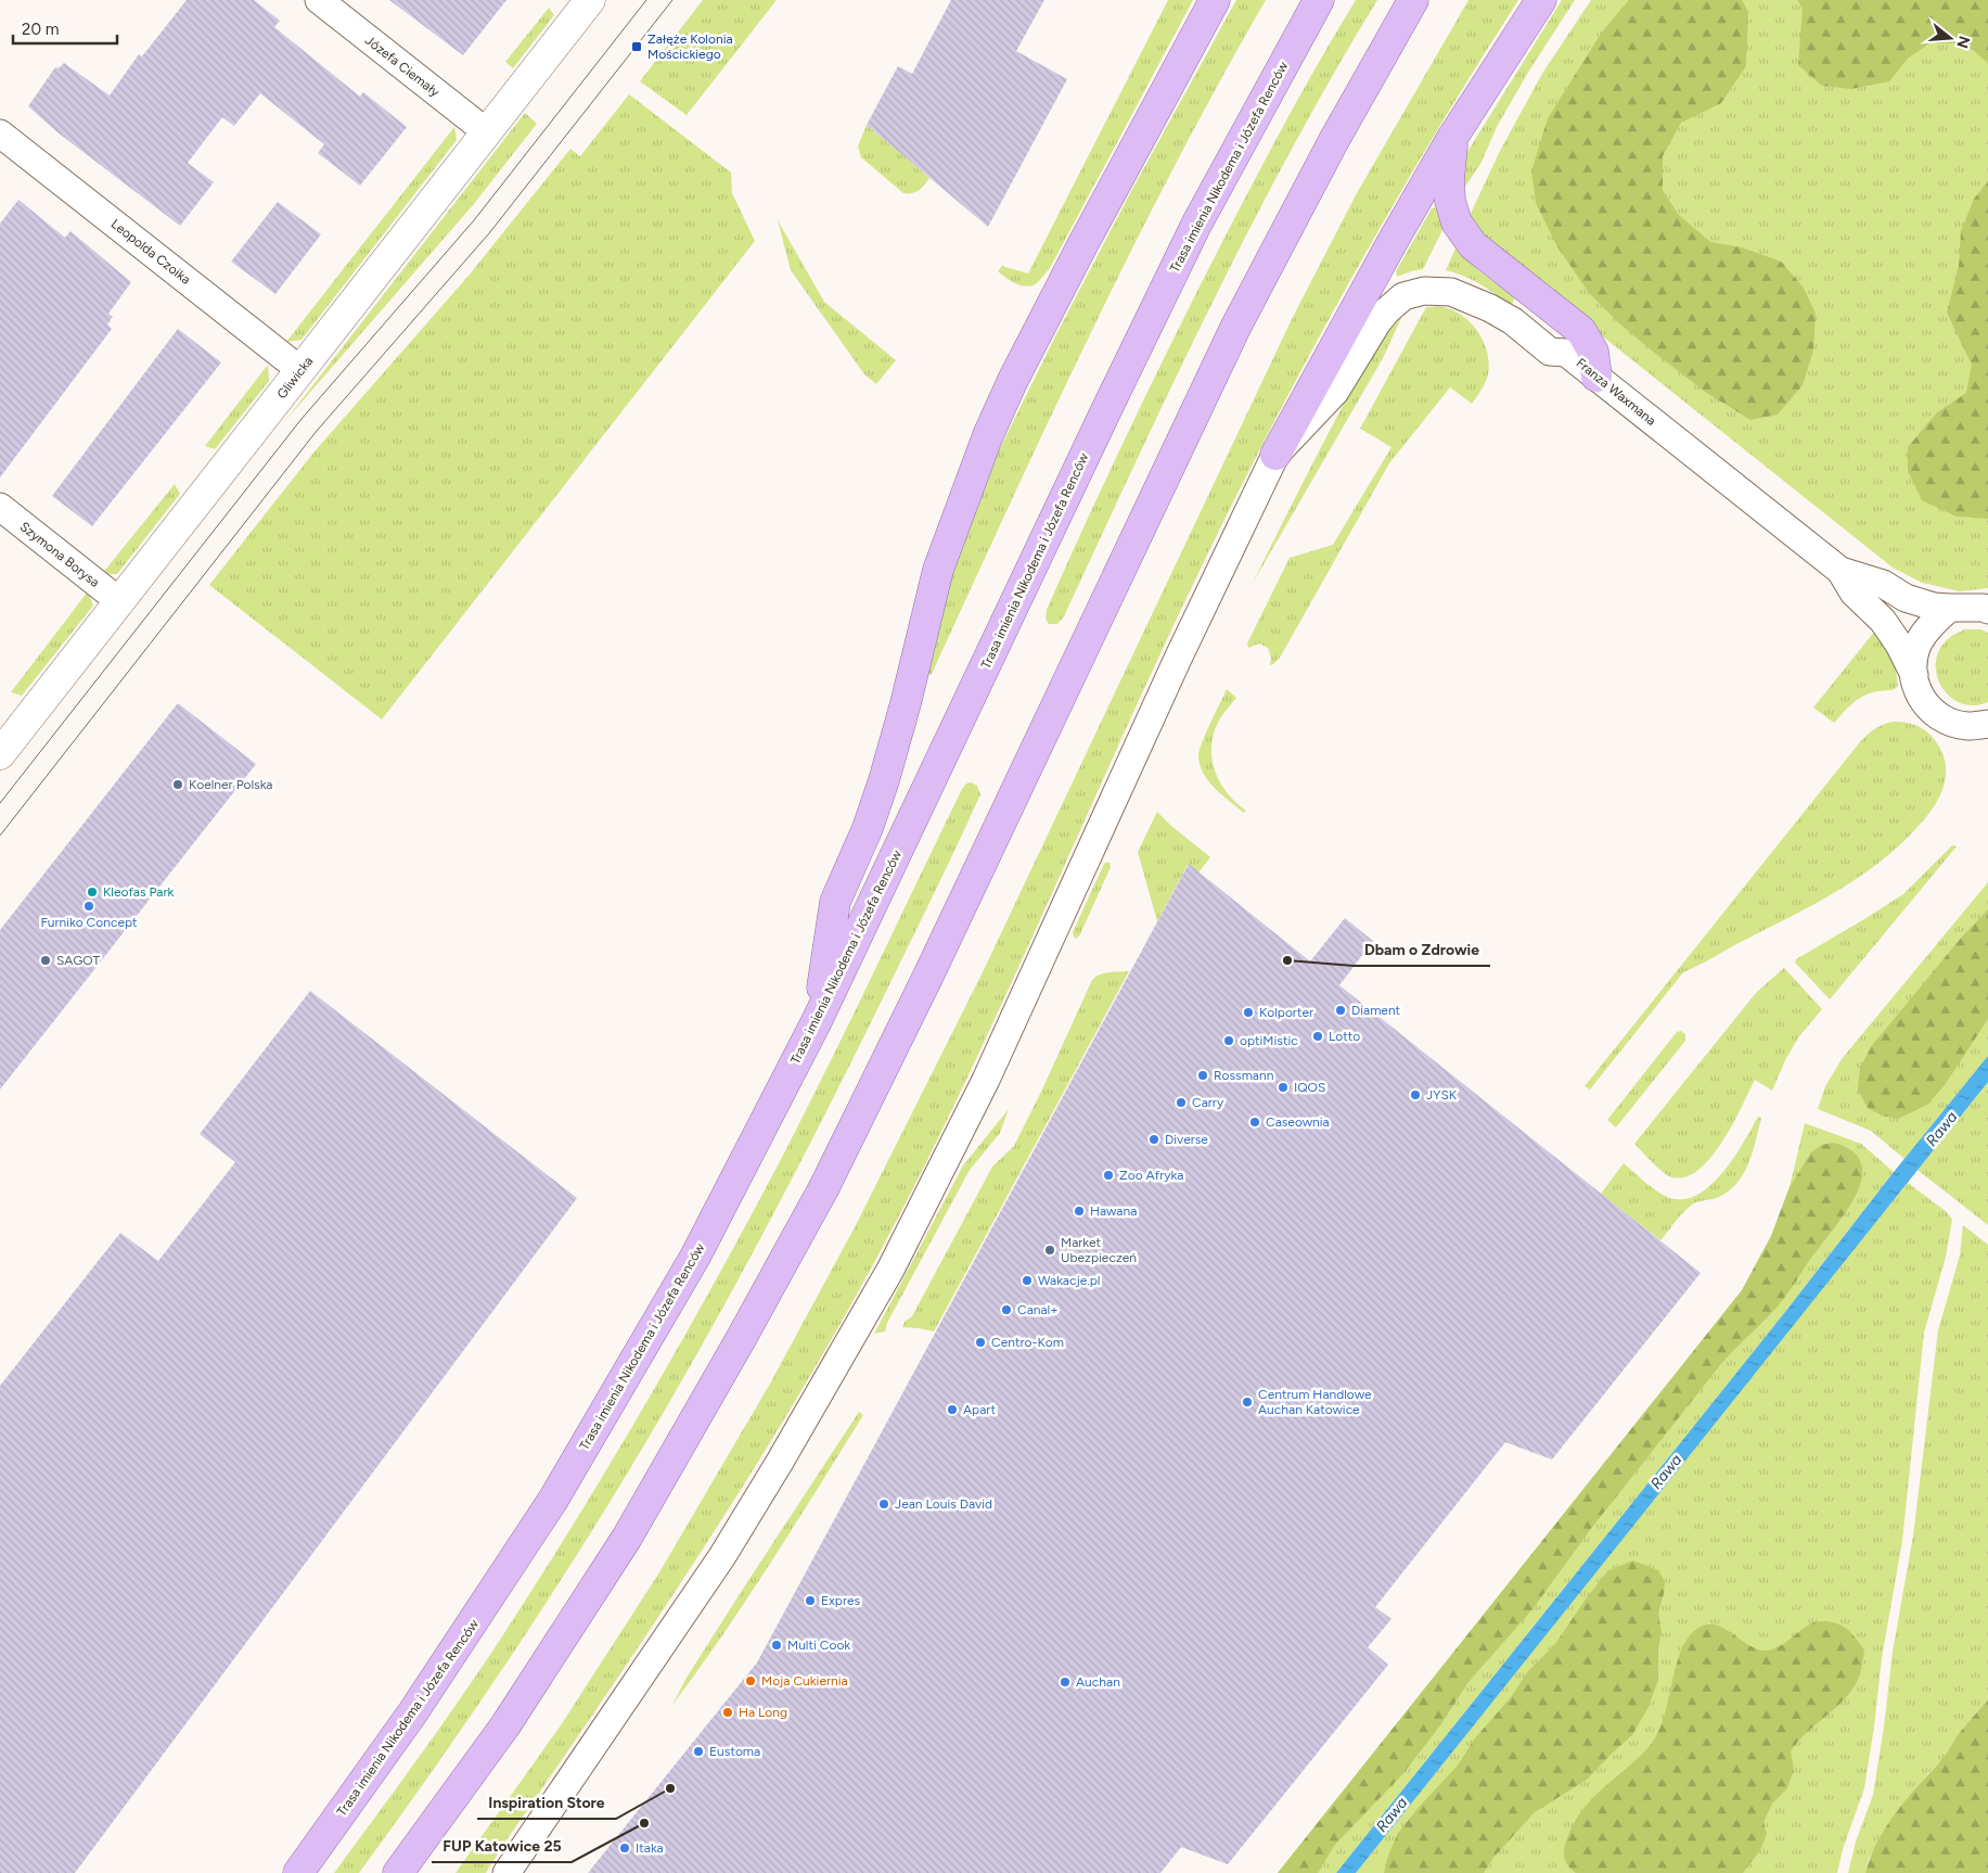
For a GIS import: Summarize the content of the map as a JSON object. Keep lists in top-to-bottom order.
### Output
{
  "streets": {
    "main road": ["Trasa imienia Nikodema i Józefa Renców"],
    "street": [
      "Józefa Ciemały",
      "Leopolda Czoika",
      "Gliwicka",
      "Franza Waxmana",
      "Szymona Borysa"
    ]
  },
  "crossings": [
    ["Józefa Ciemały", "Gliwicka"],
    ["Leopolda Czoika", "Gliwicka"],
    ["Gliwicka", "Szymona Borysa"]
  ],
  "water": ["Rawa"],
  "places": {
    "transit": ["Załęże Kolonia Mościckiego"],
    "other": [
      "Koelner Polska",
      "Kleofas Park",
      "Furniko Concept",
      "SAGOT",
      "Dbam o Zdrowie",
      "Diament",
      "Kolporter",
      "Lotto",
      "optiMistic",
      "Rossmann",
      "IQOS",
      "JYSK",
      "Carry",
      "Caseownia",
      "Diverse",
      "Zoo Afryka",
      "Hawana",
      "Market Ubezpieczeń",
      "Wakacje.pl",
      "Canal+",
      "Centro-Kom",
      "Centrum Handlowe Auchan Katowice",
      "Apart",
      "Jean Louis David",
      "Expres",
      "Multi Cook",
      "Moja Cukiernia",
      "Auchan",
      "Ha Long",
      "Eustoma",
      "Inspiration Store",
      "FUP Katowice 25",
      "Itaka"
    ]
  },
  "scale_bar": "20 m",
  "north": "right"
}
